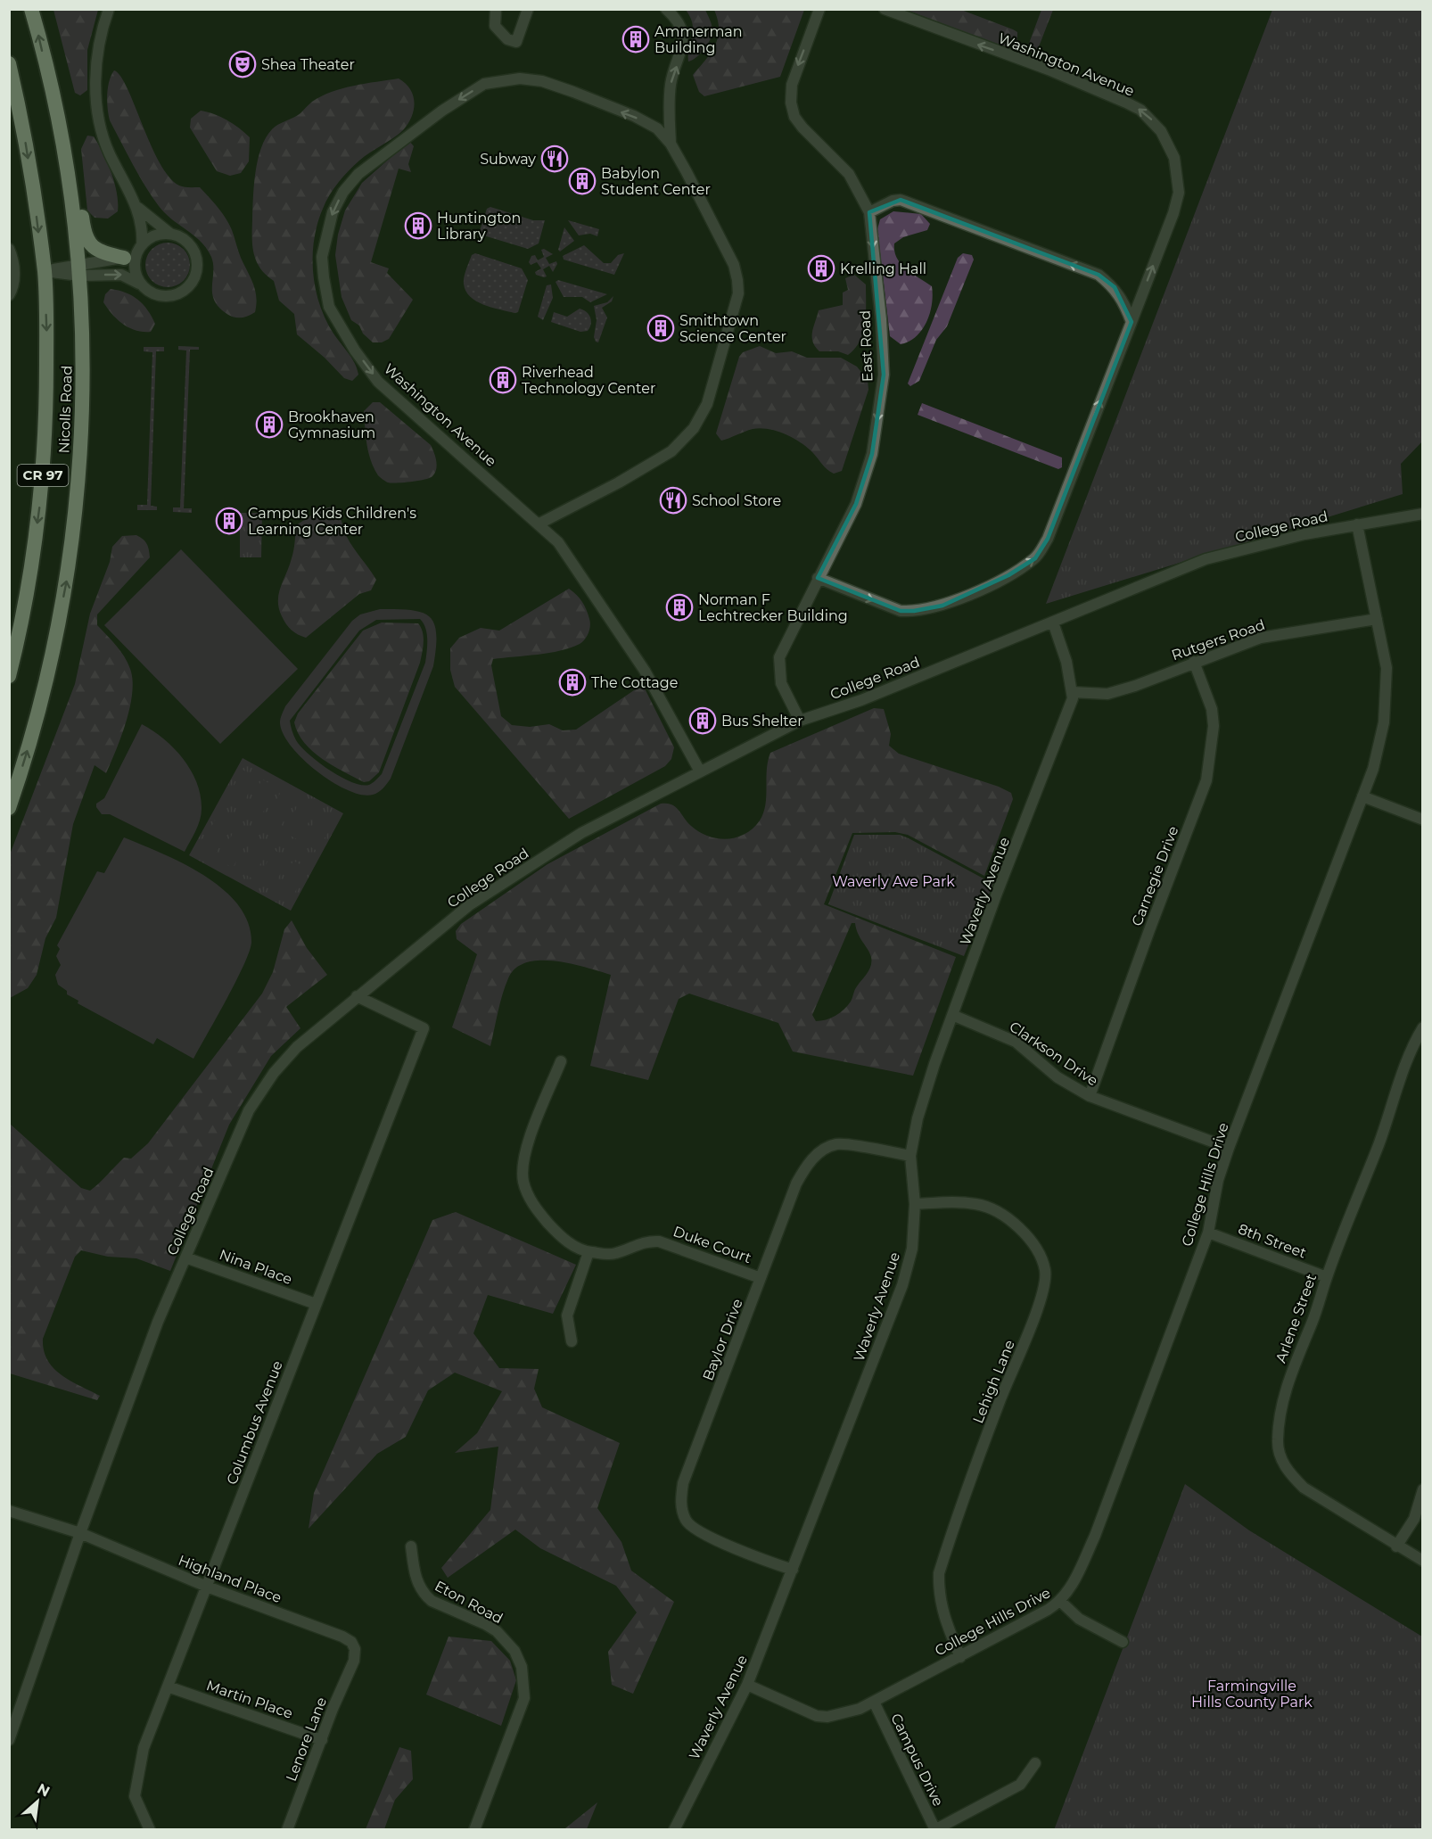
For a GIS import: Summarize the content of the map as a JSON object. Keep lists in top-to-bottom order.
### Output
{
  "streets": {
    "highway": ["Nicolls Road", "CR 97"],
    "street": [
      "Washington Avenue",
      "East Road",
      "College Road",
      "Rutgers Road",
      "Carnegie Drive",
      "Waverly Avenue",
      "Clarkson Drive",
      "College Hills Drive",
      "8th Street",
      "Duke Court",
      "Nina Place",
      "Arlene Street",
      "Baylor Drive",
      "Lehigh Lane",
      "Columbus Avenue",
      "Highland Place",
      "Eton Road",
      "Martin Place",
      "Lenore Lane",
      "Campus Drive"
    ]
  },
  "crossings": [
    ["Washington Avenue", "East Road"],
    ["Washington Avenue", "College Road"],
    ["East Road", "College Road"],
    ["College Road", "Waverly Avenue"],
    ["College Road", "College Hills Drive"],
    ["College Road", "Nina Place"],
    ["College Road", "Columbus Avenue"],
    ["College Road", "Highland Place"],
    ["Rutgers Road", "Carnegie Drive"],
    ["Rutgers Road", "Waverly Avenue"],
    ["Rutgers Road", "College Hills Drive"],
    ["Carnegie Drive", "Clarkson Drive"],
    ["Waverly Avenue", "Clarkson Drive"],
    ["Waverly Avenue", "College Hills Drive"],
    ["Waverly Avenue", "Baylor Drive"],
    ["Waverly Avenue", "Lehigh Lane"],
    ["Clarkson Drive", "College Hills Drive"],
    ["College Hills Drive", "8th Street"],
    ["College Hills Drive", "Lehigh Lane"],
    ["College Hills Drive", "Campus Drive"],
    ["8th Street", "Arlene Street"],
    ["Duke Court", "Baylor Drive"],
    ["Nina Place", "Columbus Avenue"],
    ["Columbus Avenue", "Highland Place"],
    ["Columbus Avenue", "Martin Place"],
    ["Highland Place", "Lenore Lane"],
    ["Martin Place", "Lenore Lane"]
  ],
  "one_way": ["East Road"],
  "parks": ["Waverly Ave Park", "Farmingville Hills County Park"],
  "places": {
    "building": [
      "Ammerman Building",
      "Babylon Student Center",
      "Huntington Library",
      "Krelling Hall",
      "Smithtown Science Center",
      "Riverhead Technology Center",
      "Brookhaven Gymnasium",
      "Campus Kids Children's Learning Center",
      "Norman F Lechtrecker Building",
      "The Cottage",
      "Bus Shelter"
    ],
    "theatre": ["Shea Theater"],
    "restaurant": ["Subway", "School Store"]
  },
  "north": "top right"
}
